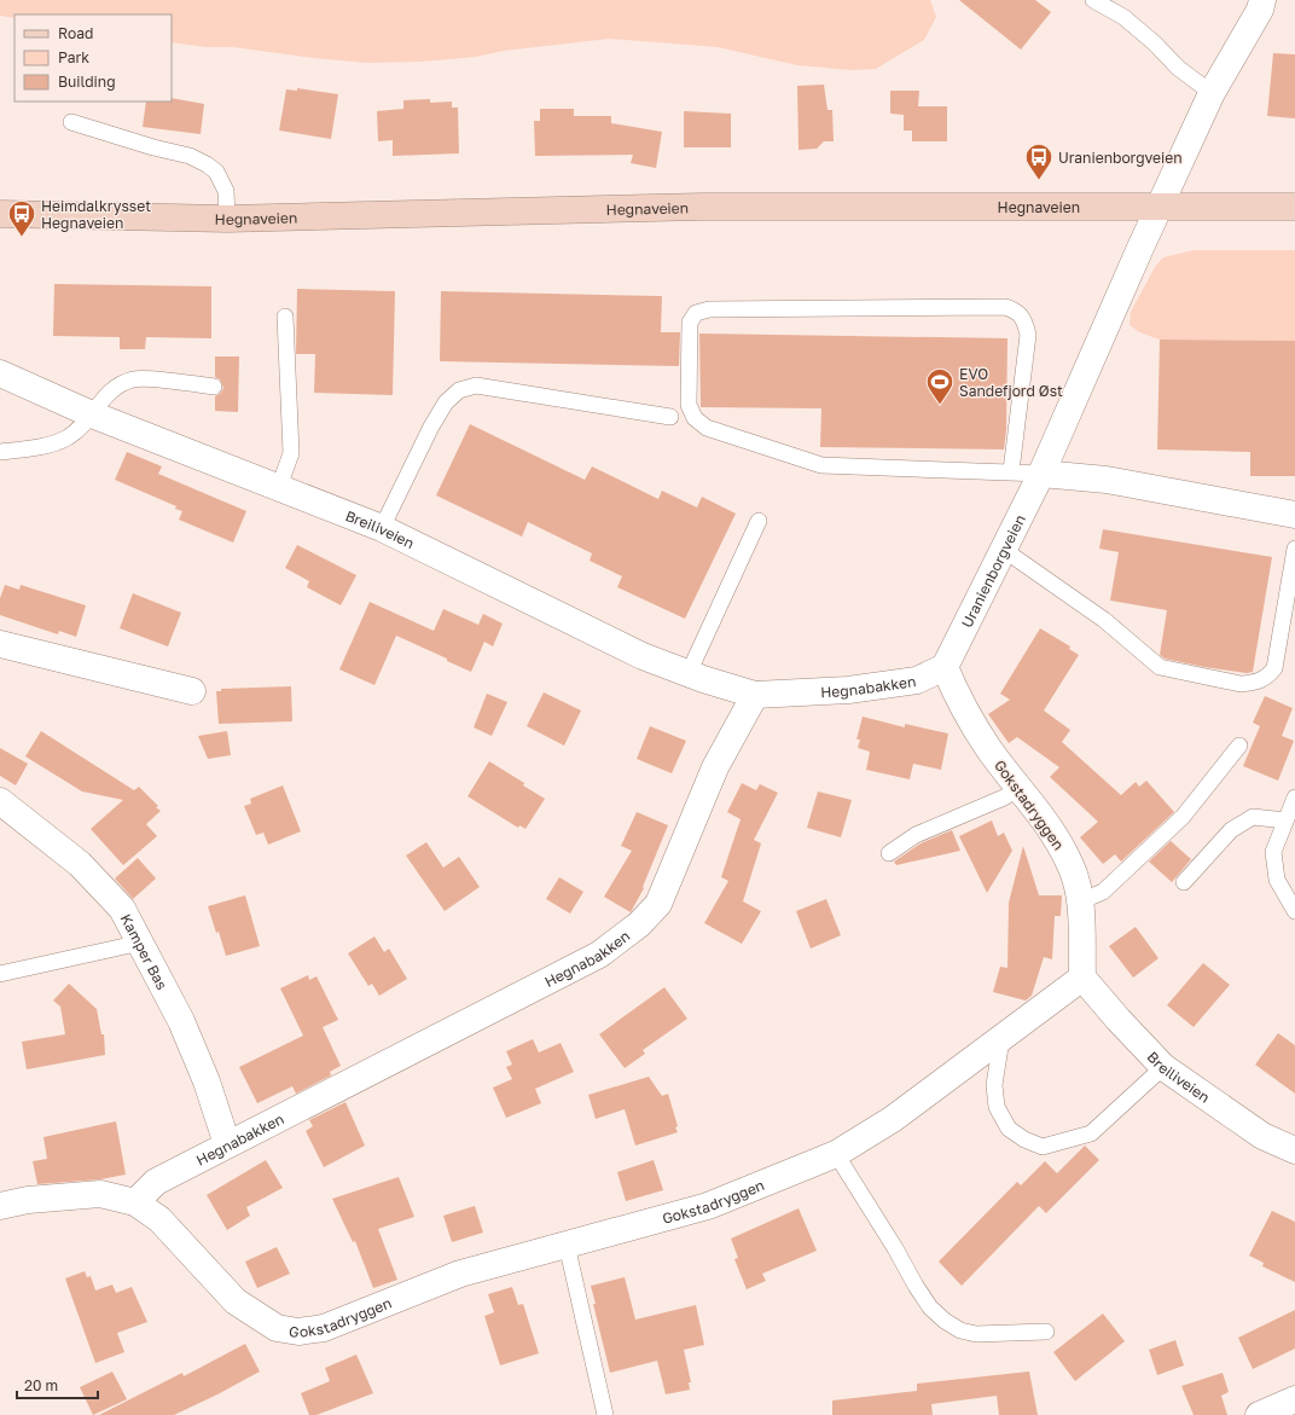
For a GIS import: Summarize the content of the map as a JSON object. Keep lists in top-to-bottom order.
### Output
{
  "streets": {
    "main road": ["Hegnaveien"],
    "street": [
      "Breiliveien",
      "Uranienborgveien",
      "Hegnabakken",
      "Gokstadryggen",
      "Kamper Bas"
    ]
  },
  "crossings": [
    ["Hegnaveien", "Uranienborgveien"],
    ["Breiliveien", "Hegnabakken"],
    ["Breiliveien", "Gokstadryggen"],
    ["Uranienborgveien", "Hegnabakken"],
    ["Uranienborgveien", "Gokstadryggen"],
    ["Hegnabakken", "Gokstadryggen"],
    ["Hegnabakken", "Kamper Bas"]
  ],
  "places": {
    "bus stop": ["Uranienborgveien", "Heimdalkrysset Hegnaveien"],
    "sports": ["EVO Sandefjord Øst"]
  },
  "legend": ["Road", "Park", "Building"],
  "scale_bar": "20 m"
}
